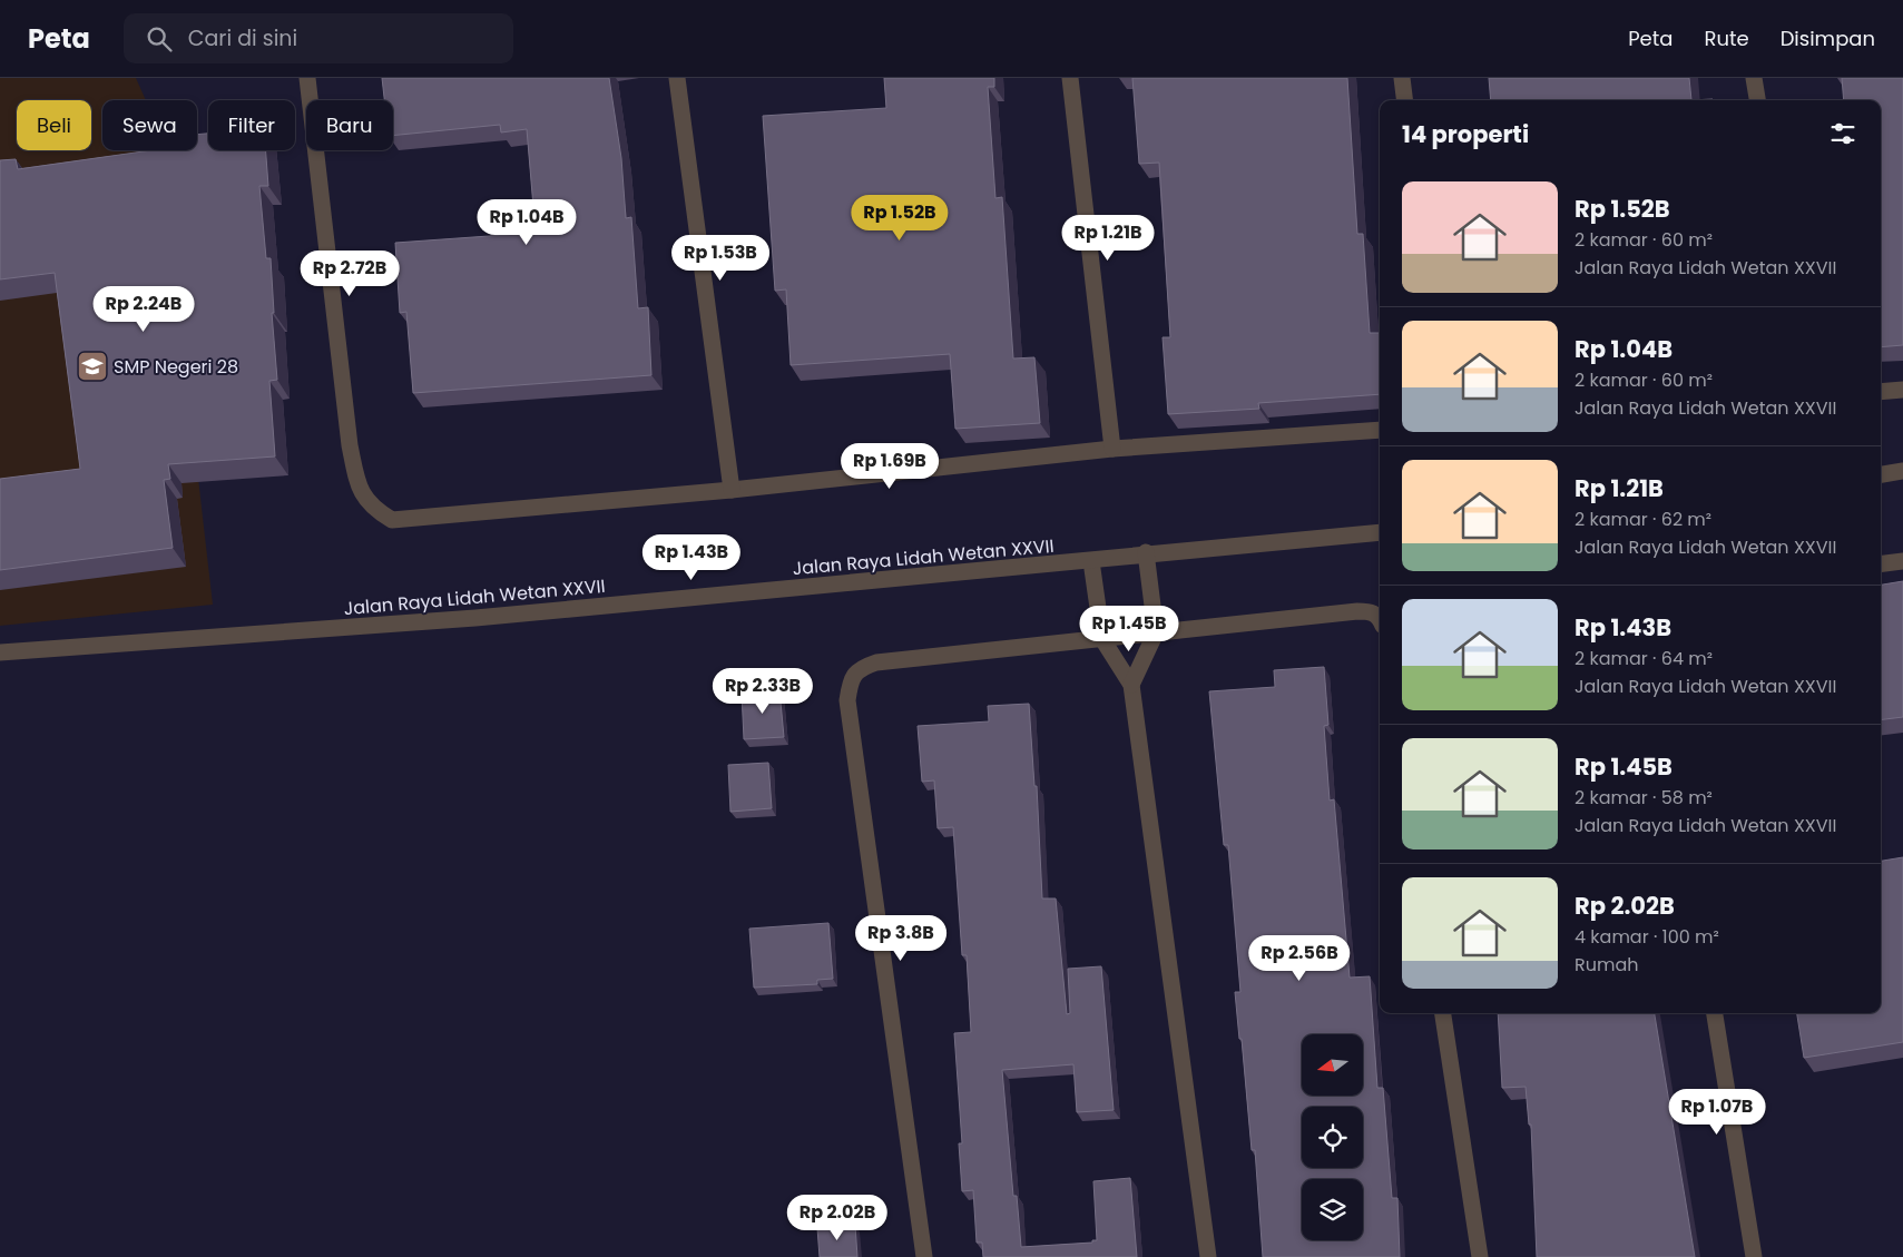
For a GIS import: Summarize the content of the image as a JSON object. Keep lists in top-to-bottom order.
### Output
{
  "streets": {
    "street": ["Jalan Raya Lidah Wetan XXVII"]
  },
  "places": {
    "school or university": ["SMP Negeri 28"]
  },
  "north": "left",
  "page": {
    "header": "Peta",
    "search": "Cari di sini",
    "nav": ["Peta", "Rute", "Disimpan"],
    "chip": [
      "Beli",
      "Sewa",
      "Filter",
      "Baru"
    ],
    "heading": "14 properti",
    "list": [
      {
        "name": "Rp 1.52B",
        "note": "2 kamar · 60 m² · Jalan Raya Lidah Wetan XXVII"
      },
      {
        "name": "Rp 1.04B",
        "note": "2 kamar · 60 m² · Jalan Raya Lidah Wetan XXVII"
      },
      {
        "name": "Rp 1.21B",
        "note": "2 kamar · 62 m² · Jalan Raya Lidah Wetan XXVII"
      },
      {
        "name": "Rp 1.43B",
        "note": "2 kamar · 64 m² · Jalan Raya Lidah Wetan XXVII"
      },
      {
        "name": "Rp 1.45B",
        "note": "2 kamar · 58 m² · Jalan Raya Lidah Wetan XXVII"
      },
      {
        "name": "Rp 2.02B",
        "note": "4 kamar · 100 m² · Rumah"
      }
    ],
    "price": [
      "Rp 1.52B",
      "Rp 1.04B",
      "Rp 1.21B",
      "Rp 1.53B",
      "Rp 2.72B",
      "Rp 2.24B",
      "Rp 1.69B",
      "Rp 1.43B",
      "Rp 1.45B",
      "Rp 2.33B",
      "Rp 3.8B",
      "Rp 2.56B",
      "Rp 1.07B",
      "Rp 2.02B"
    ]
  }
}
